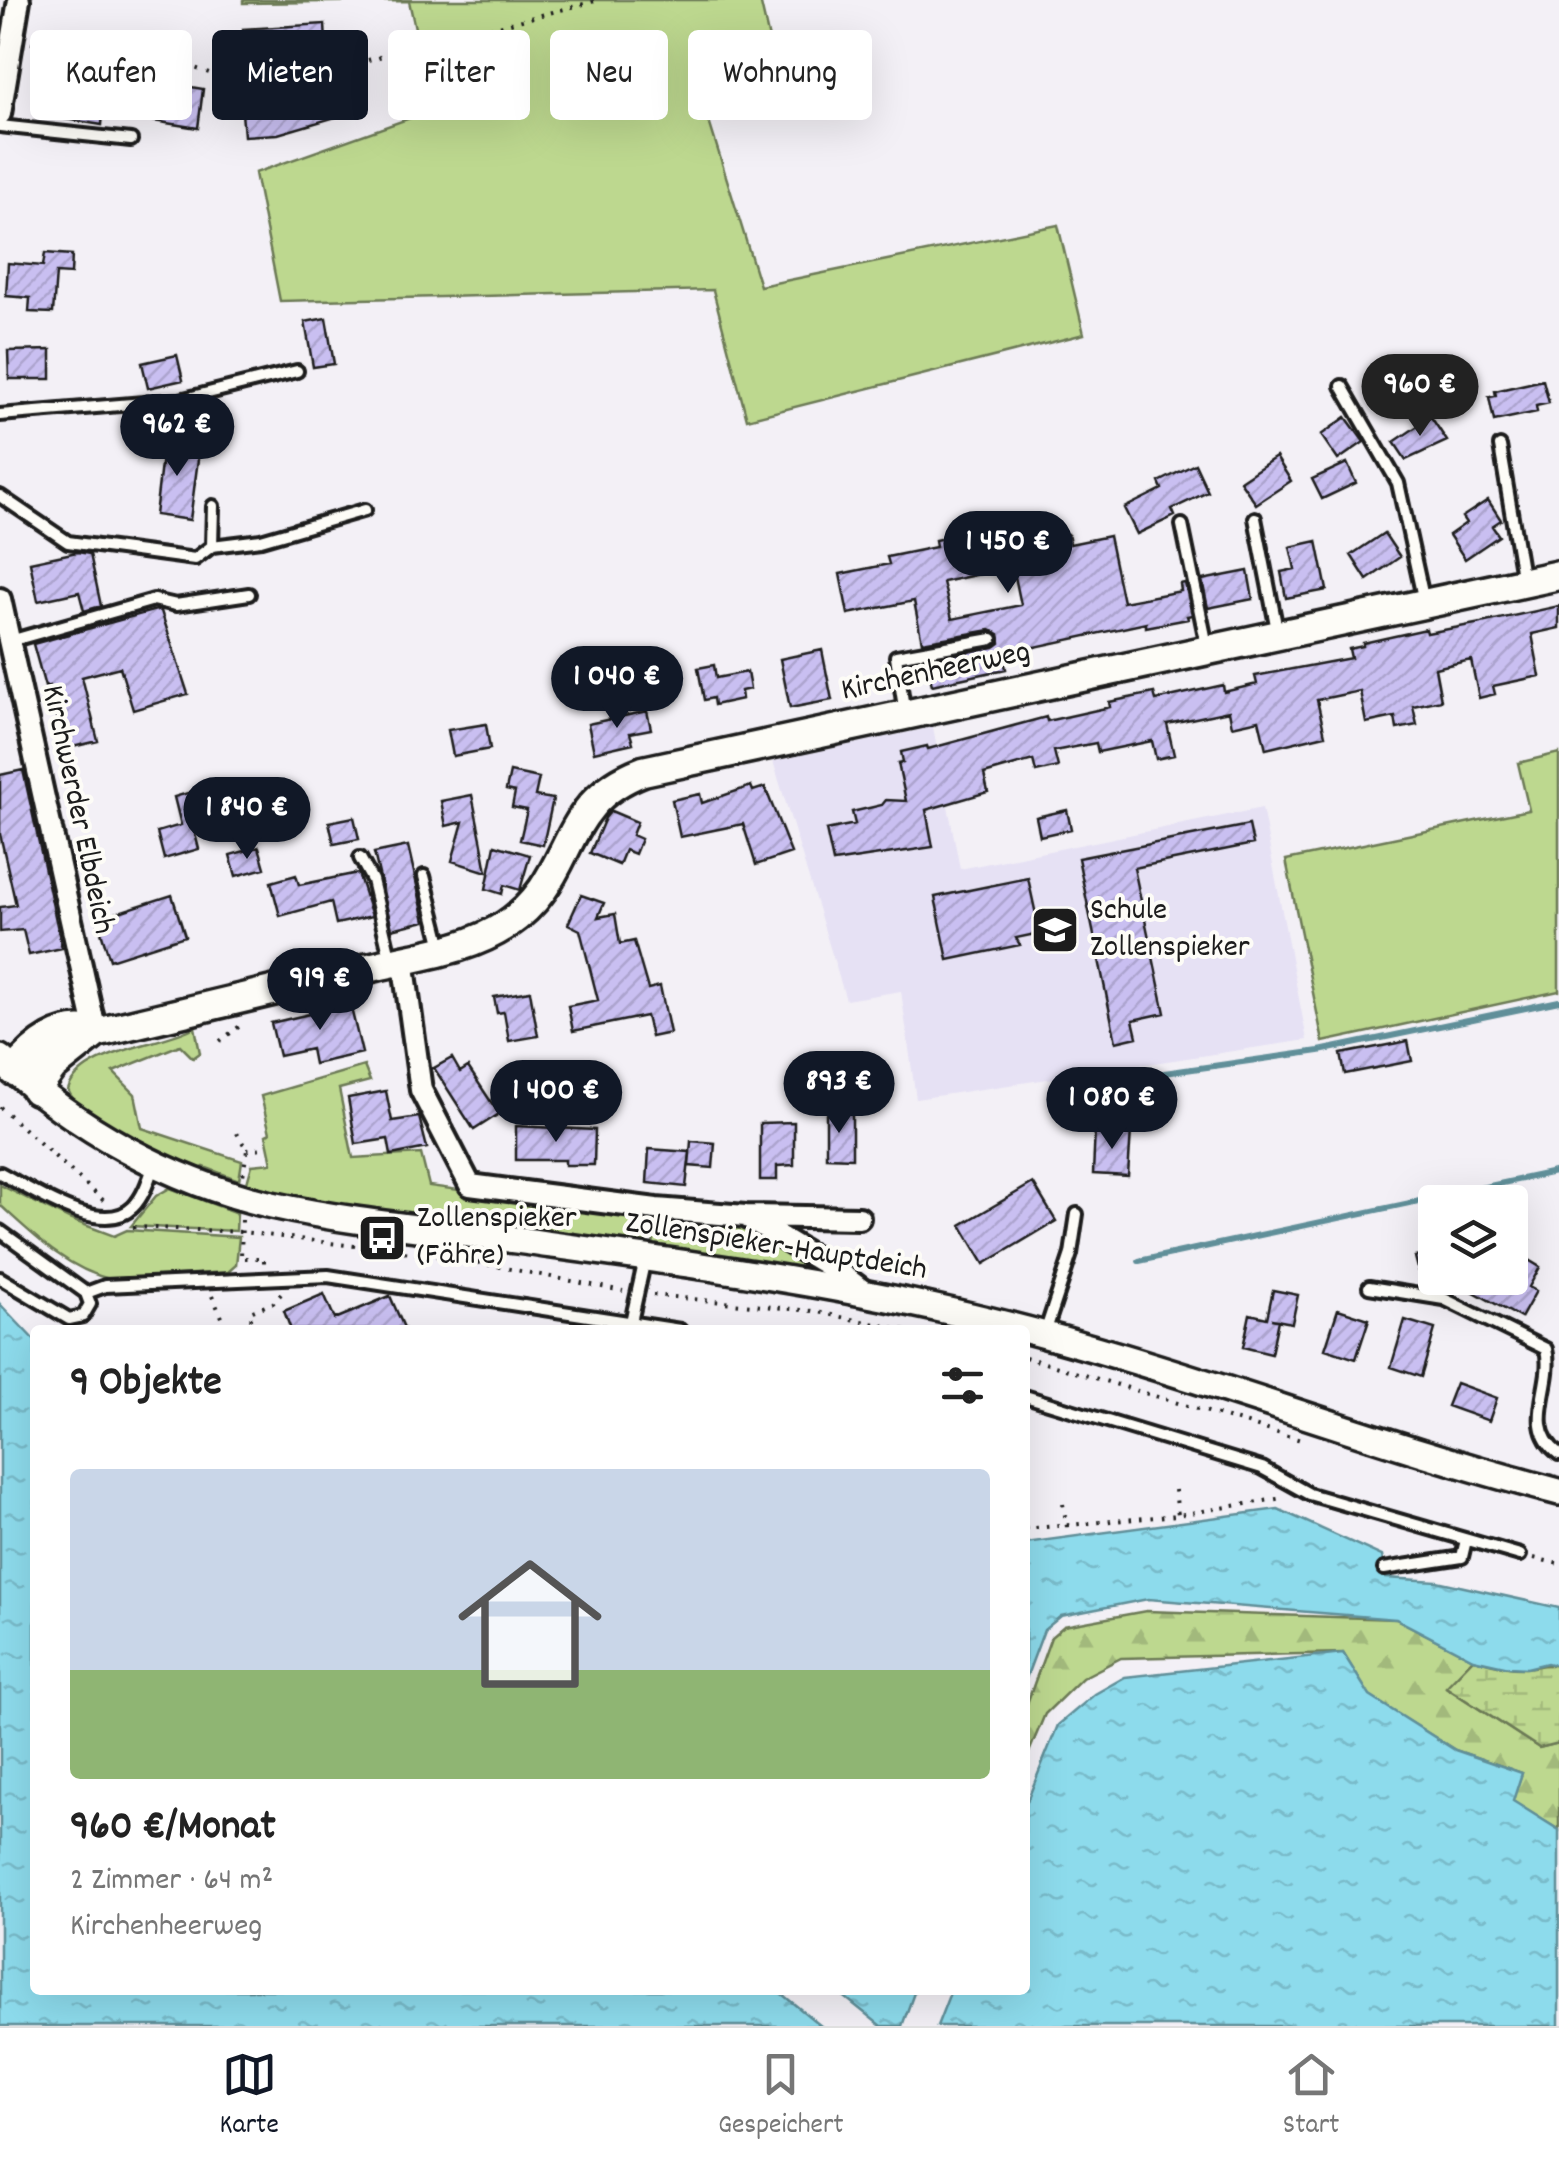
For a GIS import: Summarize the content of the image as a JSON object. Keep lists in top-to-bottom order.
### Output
{
  "streets": {
    "main road": ["Kirchenheerweg"],
    "street": ["Kirchwerder Elbdeich", "Zollenspieker-Hauptdeich"]
  },
  "crossings": [
    ["Kirchenheerweg", "Kirchwerder Elbdeich"],
    ["Kirchenheerweg", "Zollenspieker-Hauptdeich"]
  ],
  "places": {
    "school or university": ["Schule Zollenspieker"],
    "bus stop": ["Zollenspieker (Fähre)"]
  },
  "page": {
    "chip": [
      "Kaufen",
      "Mieten",
      "Filter",
      "Neu",
      "Wohnung"
    ],
    "price": [
      "960 €",
      "962 €",
      "1 450 €",
      "1 040 €",
      "1 840 €",
      "919 €",
      "893 €",
      "1 400 €",
      "1 080 €"
    ],
    "heading": "9 Objekte",
    "list": [
      {
        "name": "960 €/Monat",
        "note": "2 Zimmer · 64 m² · Kirchenheerweg"
      }
    ],
    "tabs": ["Karte", "Gespeichert", "Start"]
  }
}
